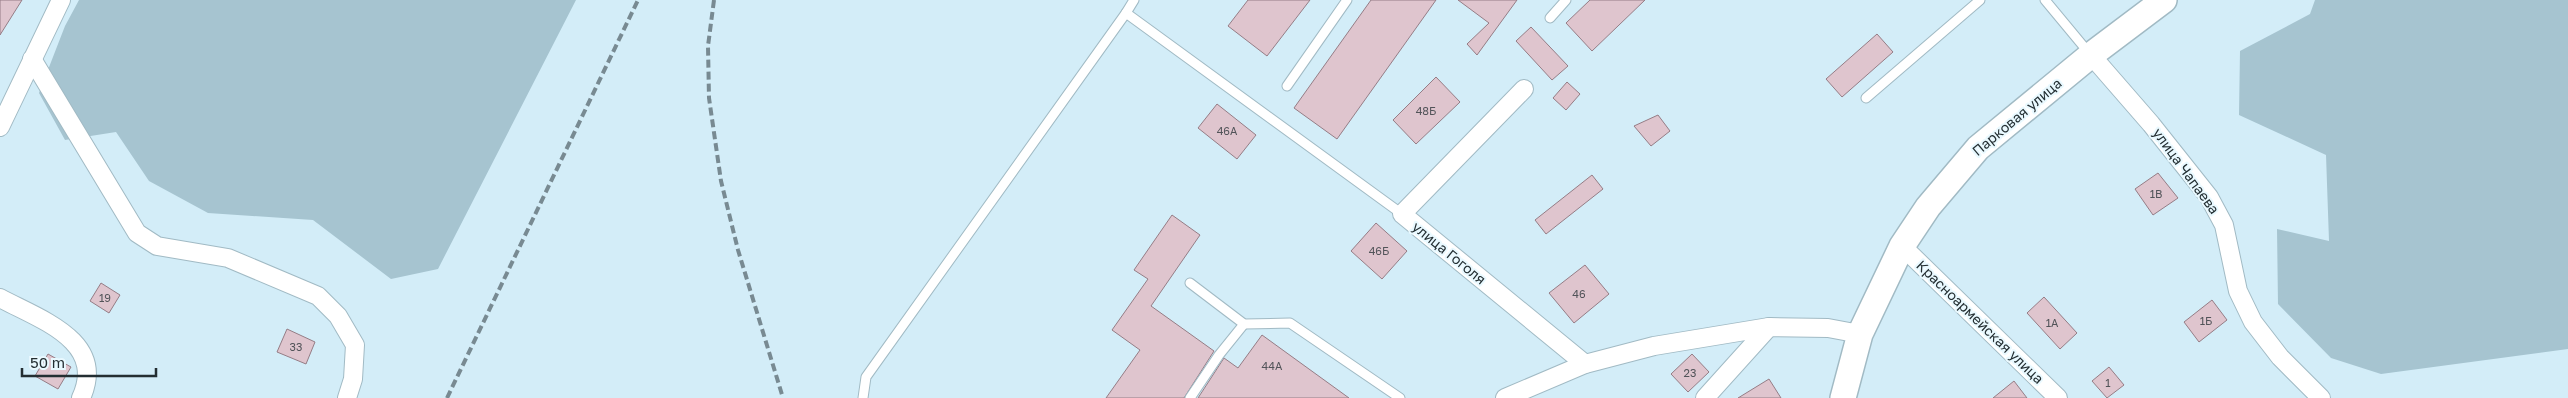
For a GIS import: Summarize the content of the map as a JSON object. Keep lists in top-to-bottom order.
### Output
{
  "streets": {
    "main road": ["Парковая улица"],
    "street": ["улица Чапаева", "улица Гоголя", "Красноармейская улица"]
  },
  "crossings": [
    ["Парковая улица", "улица Чапаева"],
    ["Парковая улица", "Красноармейская улица"]
  ],
  "house_numbers": [
    "48Б",
    "46А",
    "1В",
    "46Б",
    "46",
    "19",
    "1Б",
    "1А",
    "33",
    "44А",
    "23",
    "1"
  ],
  "scale_bar": "50 m"
}
